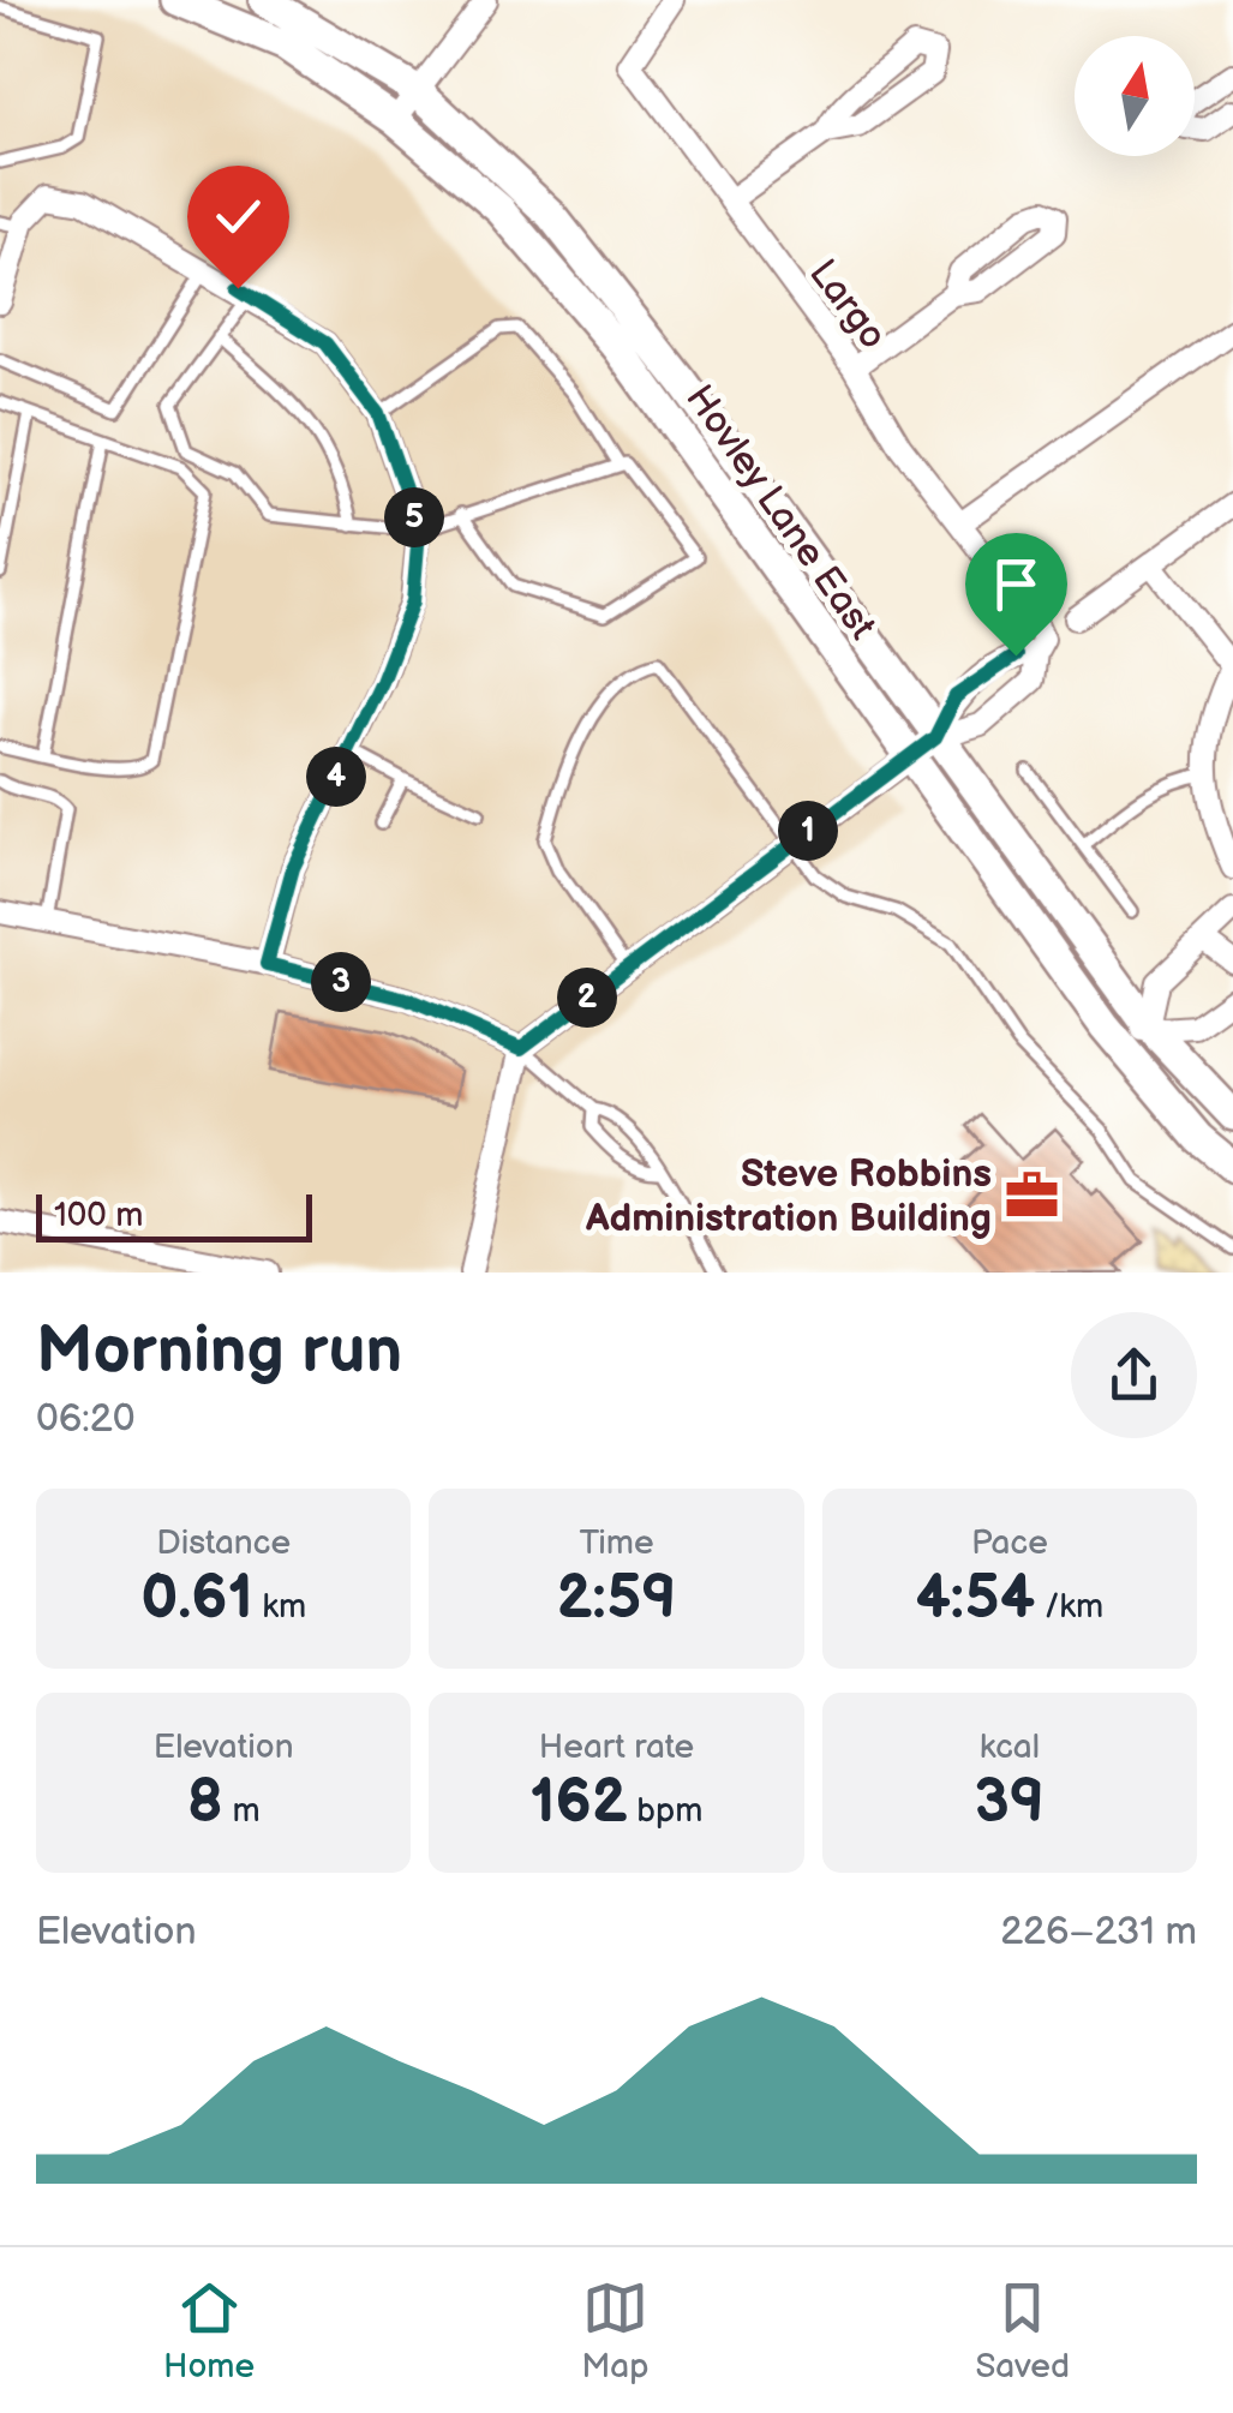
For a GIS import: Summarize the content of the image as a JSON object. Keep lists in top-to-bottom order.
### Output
{
  "streets": {
    "main road": ["Hovley Lane East"],
    "street": ["Largo"]
  },
  "places": {
    "office": ["Steve Robbins Administration Building"]
  },
  "scale_bar": "100 m",
  "north": "top",
  "page": {
    "pins": [
      "5",
      "4",
      "1",
      "3",
      "2"
    ],
    "scale": "100 m",
    "heading": ["Morning run", "06:20"],
    "stats": [
      ["Distance", "0.61 km"],
      ["Time", "2:59"],
      ["Pace", "4:54 /km"],
      ["Elevation", "8 m"],
      ["Heart rate", "162 bpm"],
      ["kcal", "39"]
    ],
    "chart": ["Elevation", "226–231 m"],
    "tabs": ["Home", "Map", "Saved"]
  }
}
